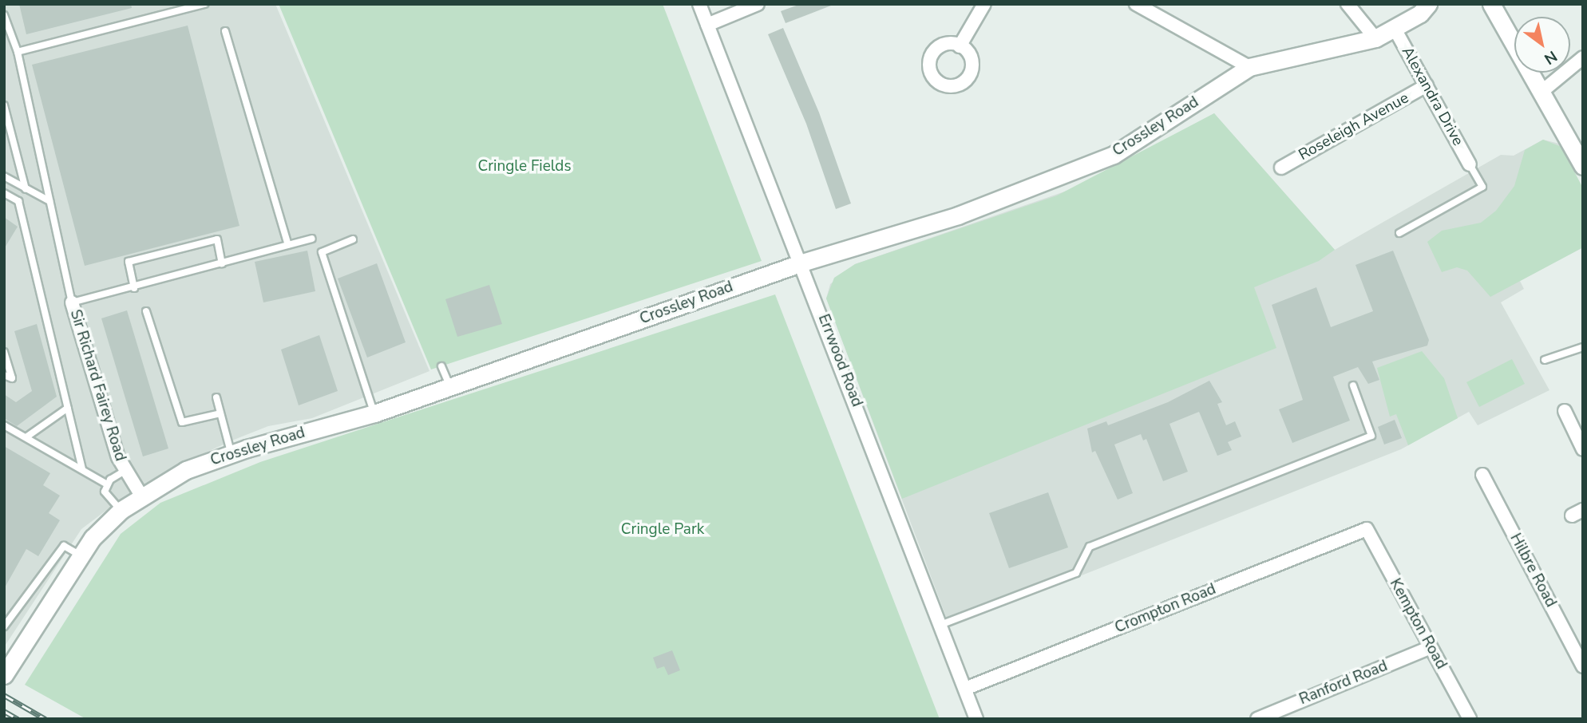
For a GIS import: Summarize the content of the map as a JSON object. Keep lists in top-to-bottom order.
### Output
{
  "streets": {
    "street": [
      "Alexandra Drive",
      "Crossley Road",
      "Roseleigh Avenue",
      "Errwood Road",
      "Sir Richard Fairey Road",
      "Hilbre Road",
      "Crompton Road",
      "Kempton Road",
      "Ranford Road"
    ]
  },
  "crossings": [
    ["Alexandra Drive", "Crossley Road"],
    ["Alexandra Drive", "Roseleigh Avenue"],
    ["Crossley Road", "Errwood Road"],
    ["Crossley Road", "Sir Richard Fairey Road"],
    ["Errwood Road", "Crompton Road"],
    ["Crompton Road", "Kempton Road"],
    ["Kempton Road", "Ranford Road"]
  ],
  "parks": ["Cringle Fields", "Cringle Park"],
  "north": "bottom right"
}
